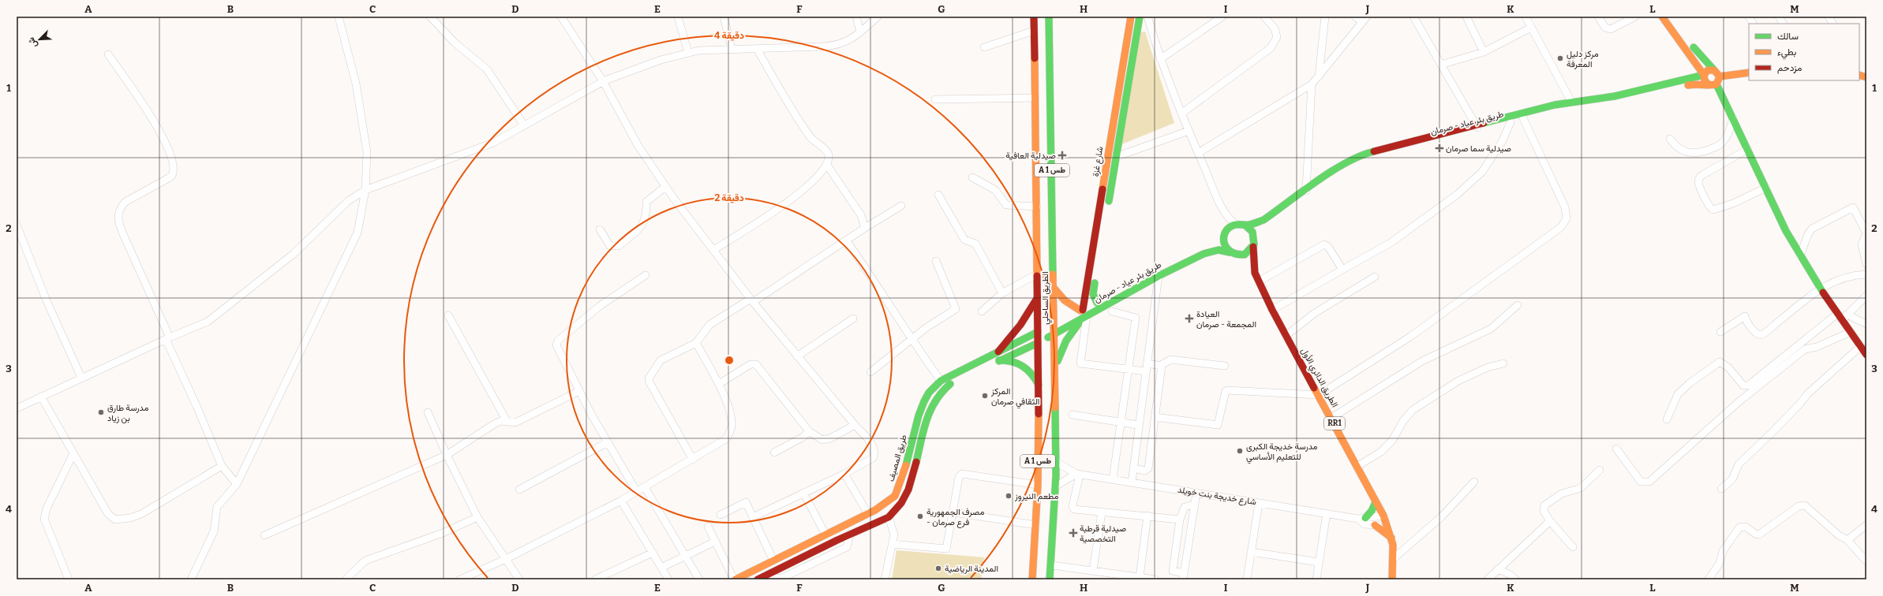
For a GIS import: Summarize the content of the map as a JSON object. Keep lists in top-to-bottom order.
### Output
{
  "streets": {
    "main road": [
      "طريق بئر عياد - صرمان",
      "شارع غزة",
      "A 1 طس",
      "الطريق الساحلي",
      "الطريق الدائري الأول",
      "RR1",
      "طريق المصيف"
    ],
    "street": ["شارع خديجة بنت خويلد"]
  },
  "crossings": [
    ["طريق بئر عياد - صرمان", "شارع غزة"],
    ["طريق بئر عياد - صرمان", "الطريق الساحلي"],
    ["الطريق الساحلي", "طريق المصيف"]
  ],
  "places": {
    "other": [
      "مركز دليل المعرفة",
      "المركز الثقافي صرمان",
      "مدرسة طارق بن زياد",
      "مدرسة خديجة الكبرى للتعليم الأساسي",
      "مطعم النيروز",
      "مصرف الجمهورية - فرع صرمان",
      "المدينة الرياضية"
    ],
    "health": [
      "صيدلية سما صرمان",
      "صيدلية العافية",
      "العيادة المجمعة - صرمان",
      "صيدلية قرطبة التخصصية"
    ]
  },
  "legend": ["سالك", "بطيء", "مزدحم"],
  "north": "bottom left",
  "grid": {
    "columns": [
      "A",
      "B",
      "C",
      "D",
      "E",
      "F",
      "G",
      "H",
      "I",
      "J",
      "K",
      "L",
      "M"
    ],
    "rows": [
      "1",
      "2",
      "3",
      "4"
    ]
  },
  "rings": ["4 دقيقة", "2 دقيقة"]
}
